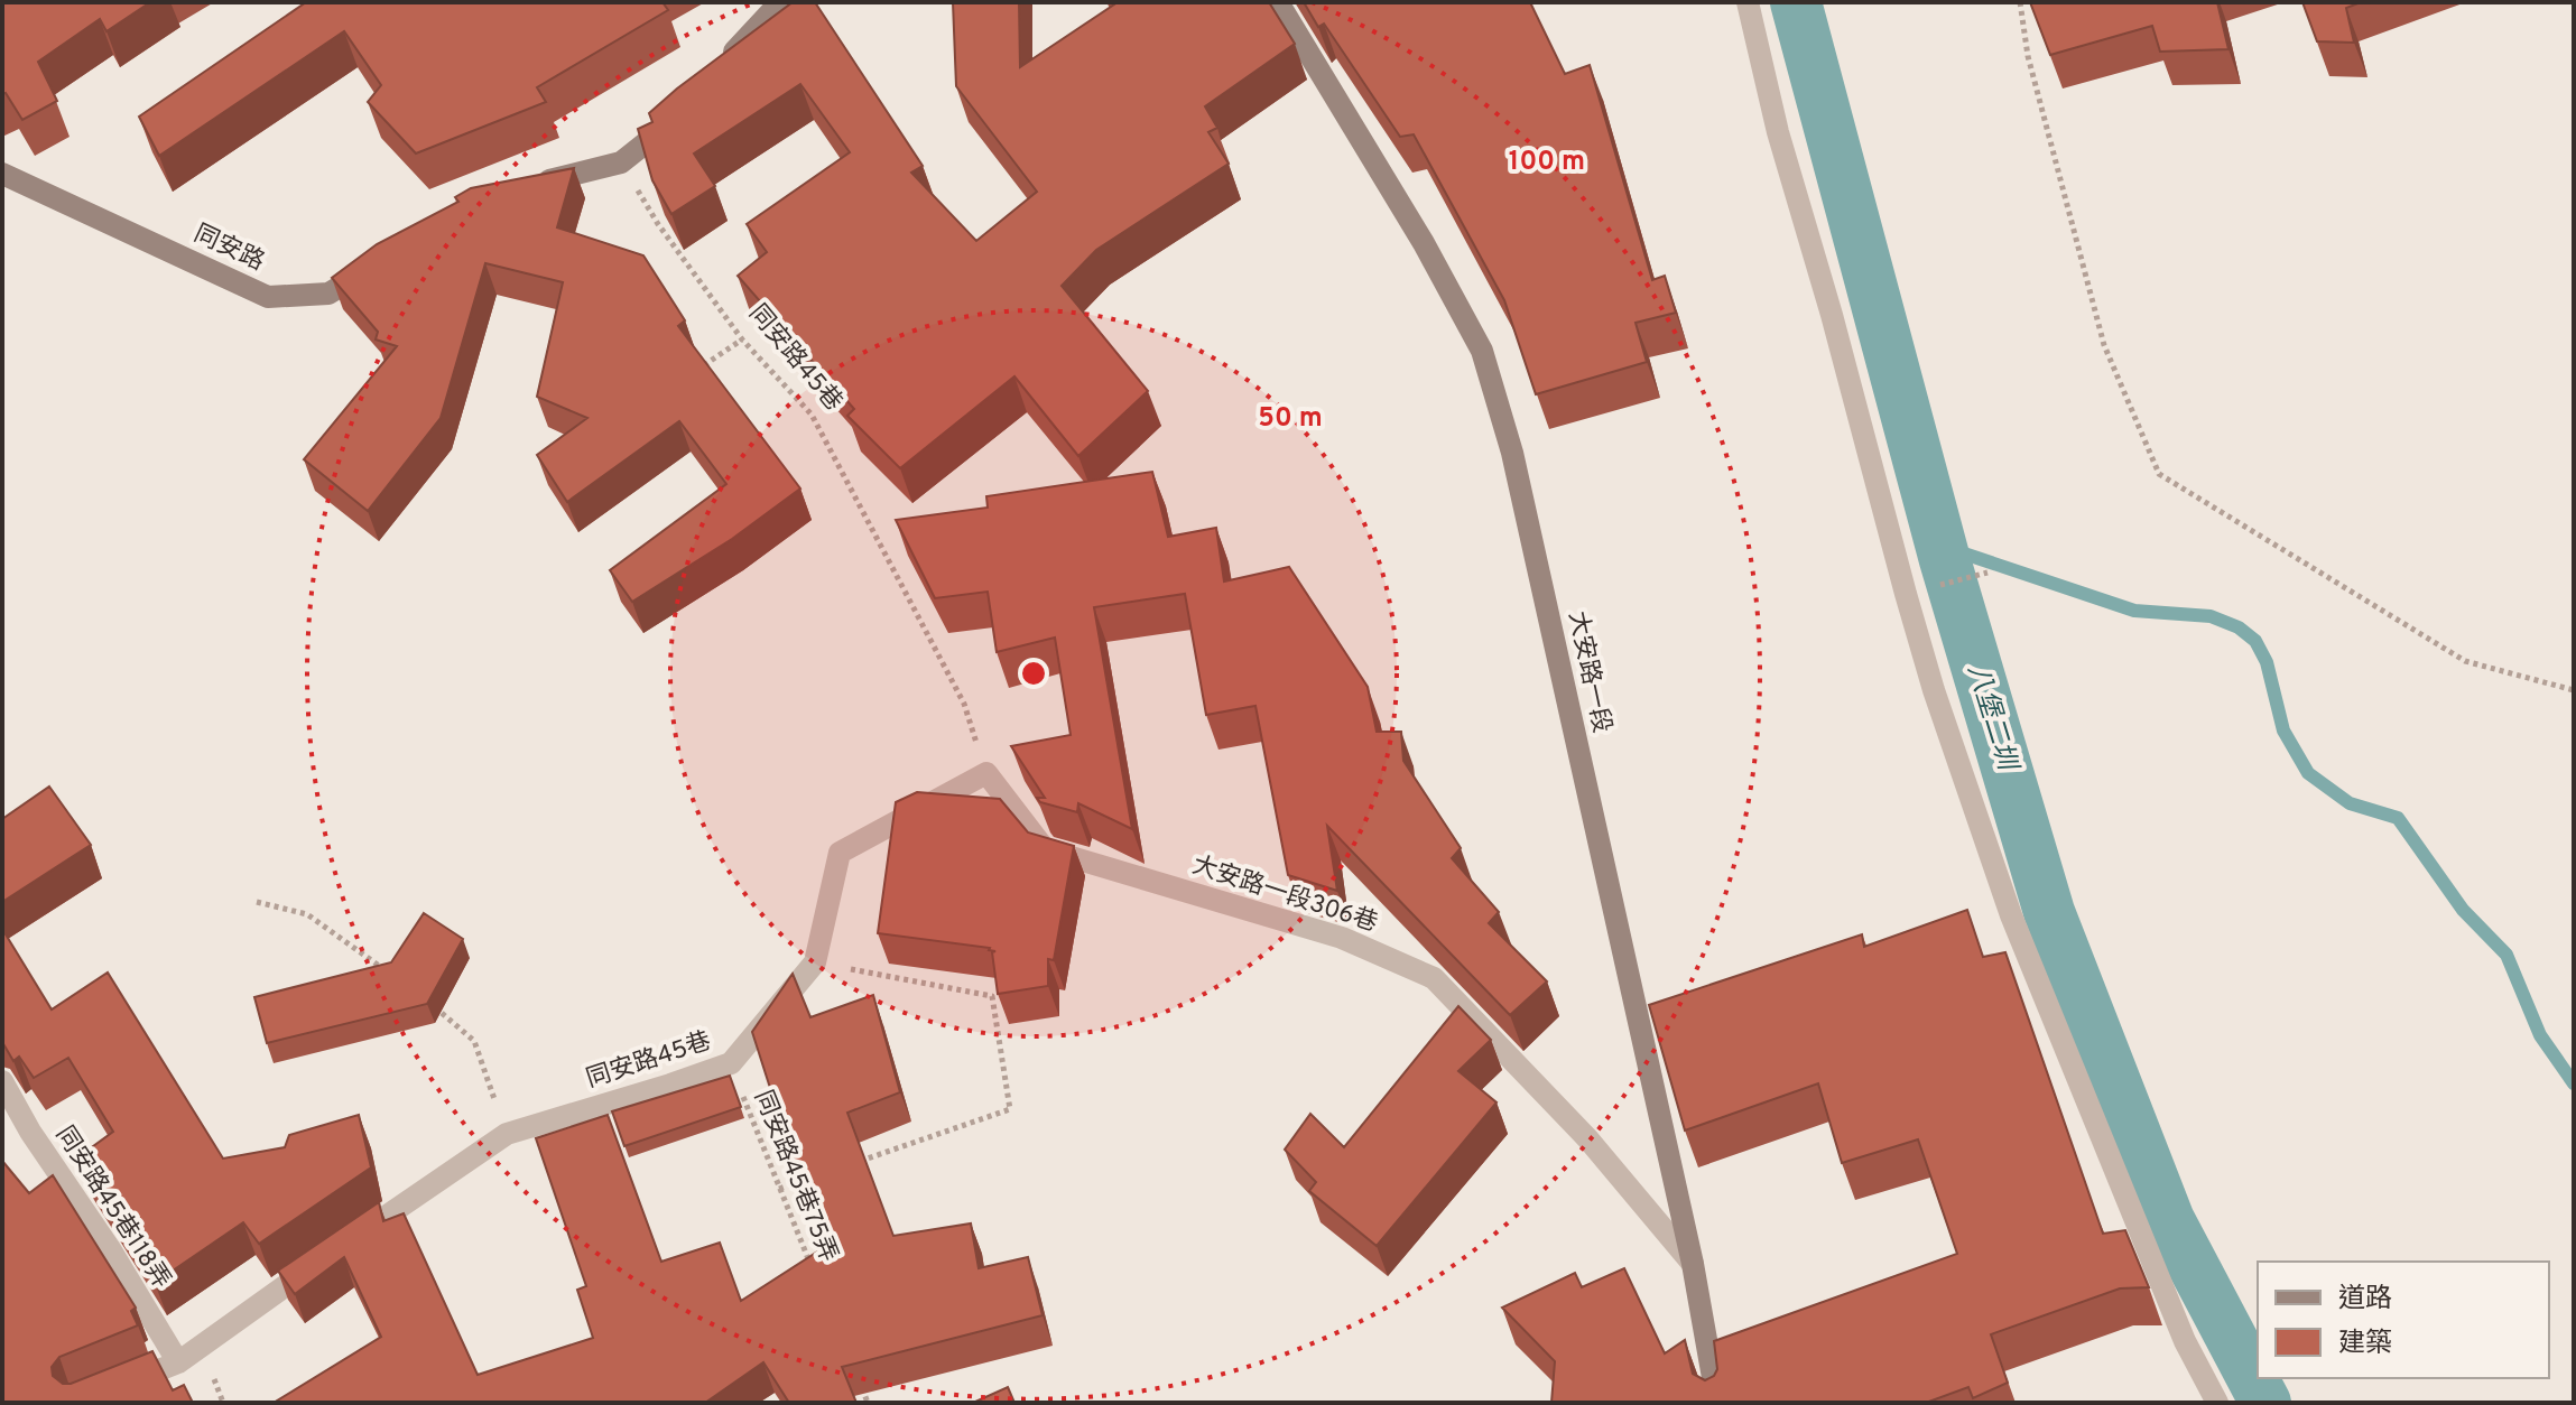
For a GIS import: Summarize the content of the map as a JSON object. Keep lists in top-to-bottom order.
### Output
{
  "streets": {
    "street": ["同安路", "大安路一段"],
    "lane": ["同安路45巷", "大安路一段306巷", "同安路45巷118弄"],
    "path": ["同安路45巷75弄"]
  },
  "crossings": [
    ["同安路45巷", "大安路一段306巷"],
    ["同安路45巷", "同安路45巷75弄"],
    ["同安路45巷", "同安路45巷118弄"],
    ["大安路一段", "大安路一段306巷"]
  ],
  "water": ["八堡二圳"],
  "legend": ["道路", "建築"],
  "rings": ["100 m", "50 m"]
}
